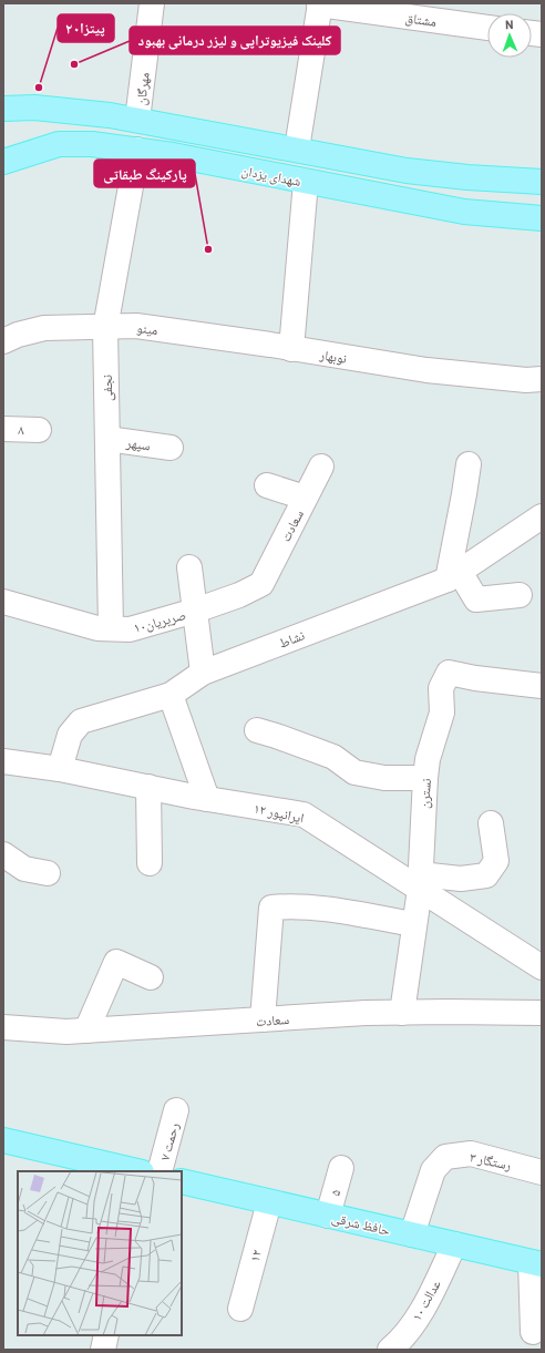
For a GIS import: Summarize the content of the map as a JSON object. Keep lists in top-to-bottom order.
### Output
{
  "streets": {
    "main road": ["شهدای یزدان", "حافظ شرقی"],
    "street": [
      "مشتاق",
      "مهرگان",
      "مینو",
      "نوبهار",
      "نجفی",
      "۸",
      "سپهر",
      "سعادت",
      "صریریان۱۰",
      "نشاط",
      "نسترن",
      "ایرانپور ۱۲",
      "رحمت ۷",
      "رستگار ۳",
      "۵",
      "۱۲",
      "عدالت ۱۰"
    ]
  },
  "crossings": [
    ["شهدای یزدان", "نجفی"],
    ["مینو", "نوبهار"],
    ["مینو", "نجفی"],
    ["نجفی", "سپهر"],
    ["نجفی", "صریریان۱۰"],
    ["سعادت", "صریریان۱۰"],
    ["سعادت", "نسترن"],
    ["نشاط", "ایرانپور ۱۲"],
    ["نسترن", "ایرانپور ۱۲"],
    ["رستگار ۳", "حافظ شرقی"],
    ["۵", "حافظ شرقی"],
    ["حافظ شرقی", "۱۲"],
    ["حافظ شرقی", "عدالت ۱۰"]
  ],
  "places": ["کلینک فیزیوتراپی و لیزر درمانی بهبود", "پیتزا۲۰", "پارکینگ طبقاتی"],
  "north": "top"
}
